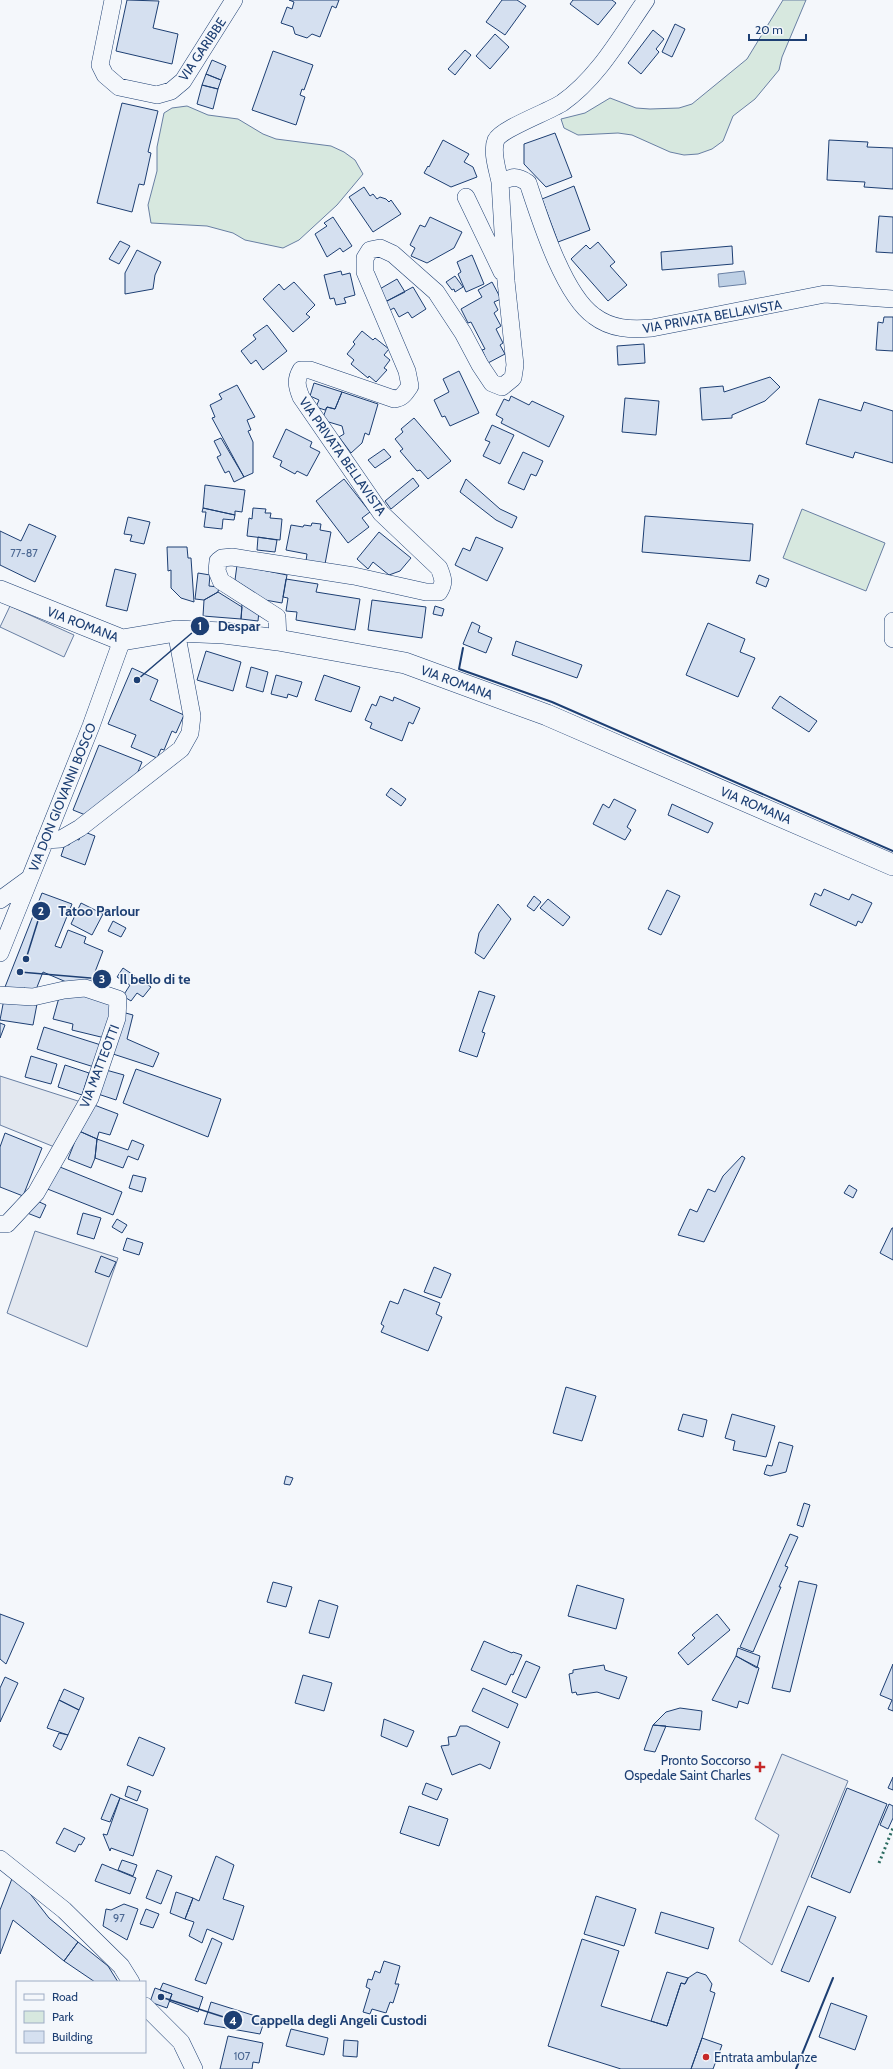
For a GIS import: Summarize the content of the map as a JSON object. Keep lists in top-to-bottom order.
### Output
{
  "streets": {
    "street": [
      "VIA GARIBBE",
      "VIA PRIVATA BELLAVISTA",
      "VIA ROMANA",
      "VIA DON GIOVANNI BOSCO",
      "VIA MATTEOTTI"
    ]
  },
  "crossings": [
    ["VIA PRIVATA BELLAVISTA", "VIA ROMANA"],
    ["VIA ROMANA", "VIA DON GIOVANNI BOSCO"]
  ],
  "places": {
    "other": [
      "Despar",
      "Tatoo Parlour",
      "Il bello di te",
      "Cappella degli Angeli Custodi",
      "Entrata ambulanze"
    ],
    "health": ["Pronto Soccorso Ospedale Saint Charles"]
  },
  "house_numbers": ["77-87", "97", "107"],
  "legend": ["Road", "Park", "Building"],
  "scale_bar": "20 m"
}
